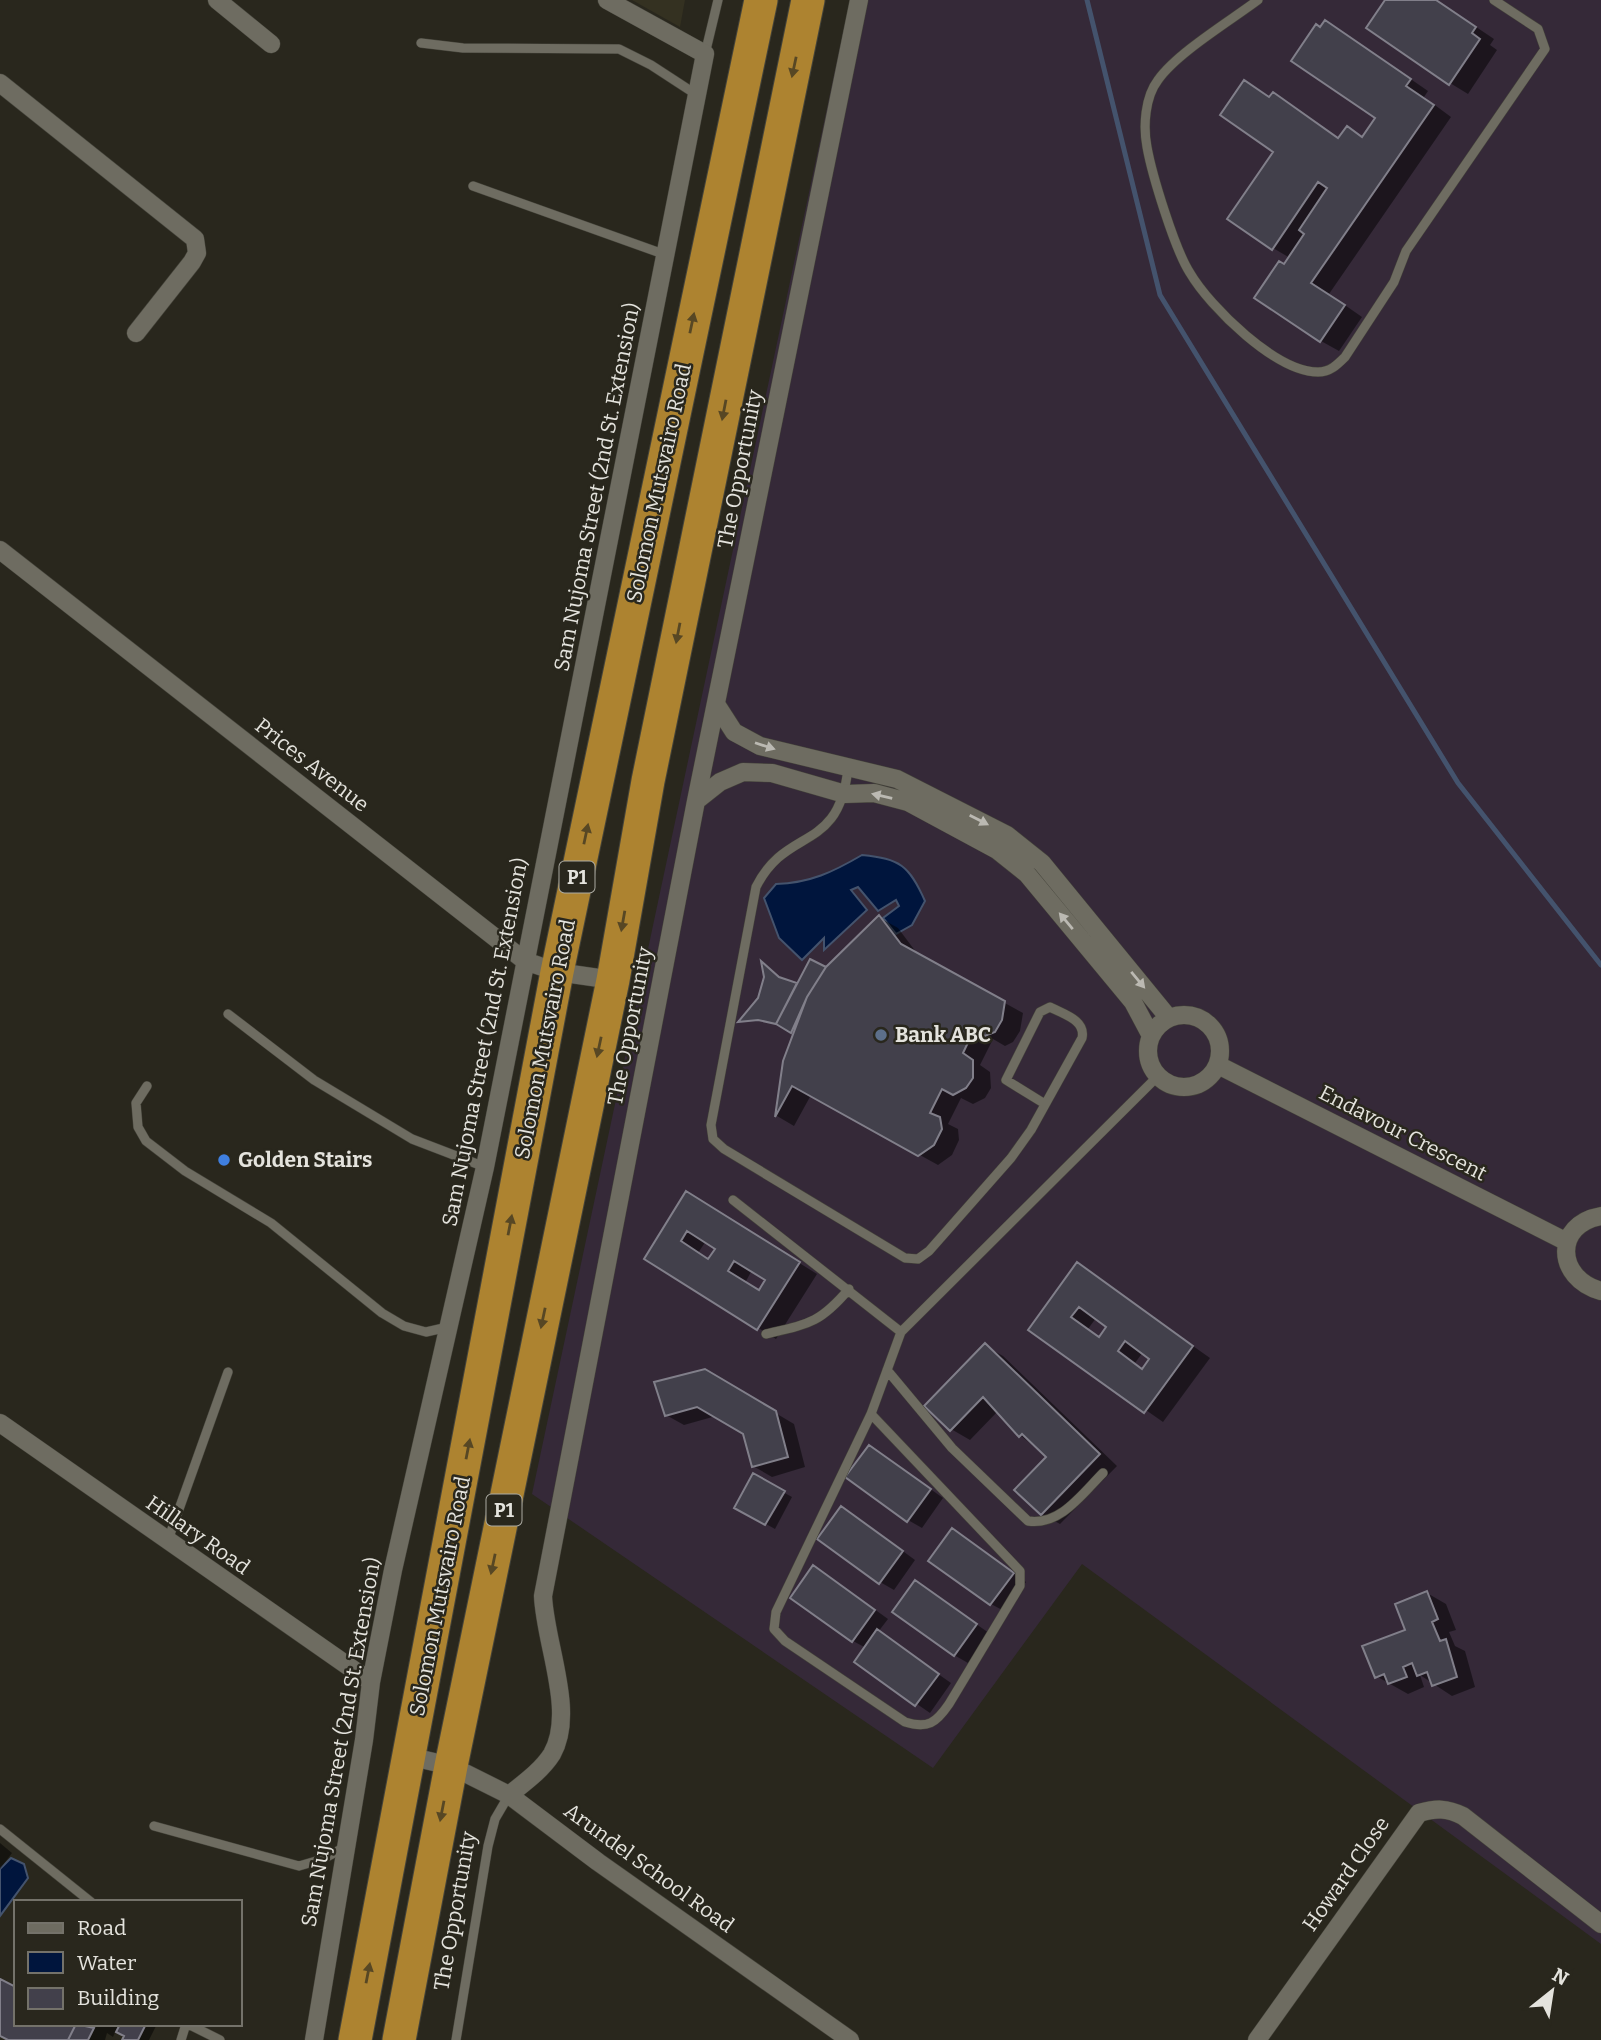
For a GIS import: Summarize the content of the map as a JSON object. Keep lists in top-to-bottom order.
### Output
{
  "streets": {
    "highway": ["Solomon Mutsvairo Road", "P1"],
    "street": [
      "The Opportunity",
      "Sam Nujoma Street (2nd St. Extension)",
      "Prices Avenue",
      "Endavour Crescent",
      "Hillary Road",
      "Arundel School Road",
      "Howard Close"
    ]
  },
  "crossings": [
    ["The Opportunity", "Arundel School Road"],
    ["Solomon Mutsvairo Road", "Prices Avenue"],
    ["Solomon Mutsvairo Road", "Arundel School Road"],
    ["Sam Nujoma Street (2nd St. Extension)", "Prices Avenue"],
    ["Sam Nujoma Street (2nd St. Extension)", "Hillary Road"],
    ["Prices Avenue", "P1"],
    ["P1", "Arundel School Road"]
  ],
  "places": ["Bank ABC", "Golden Stairs"],
  "legend": ["Road", "Water", "Building"],
  "north": "top right"
}
